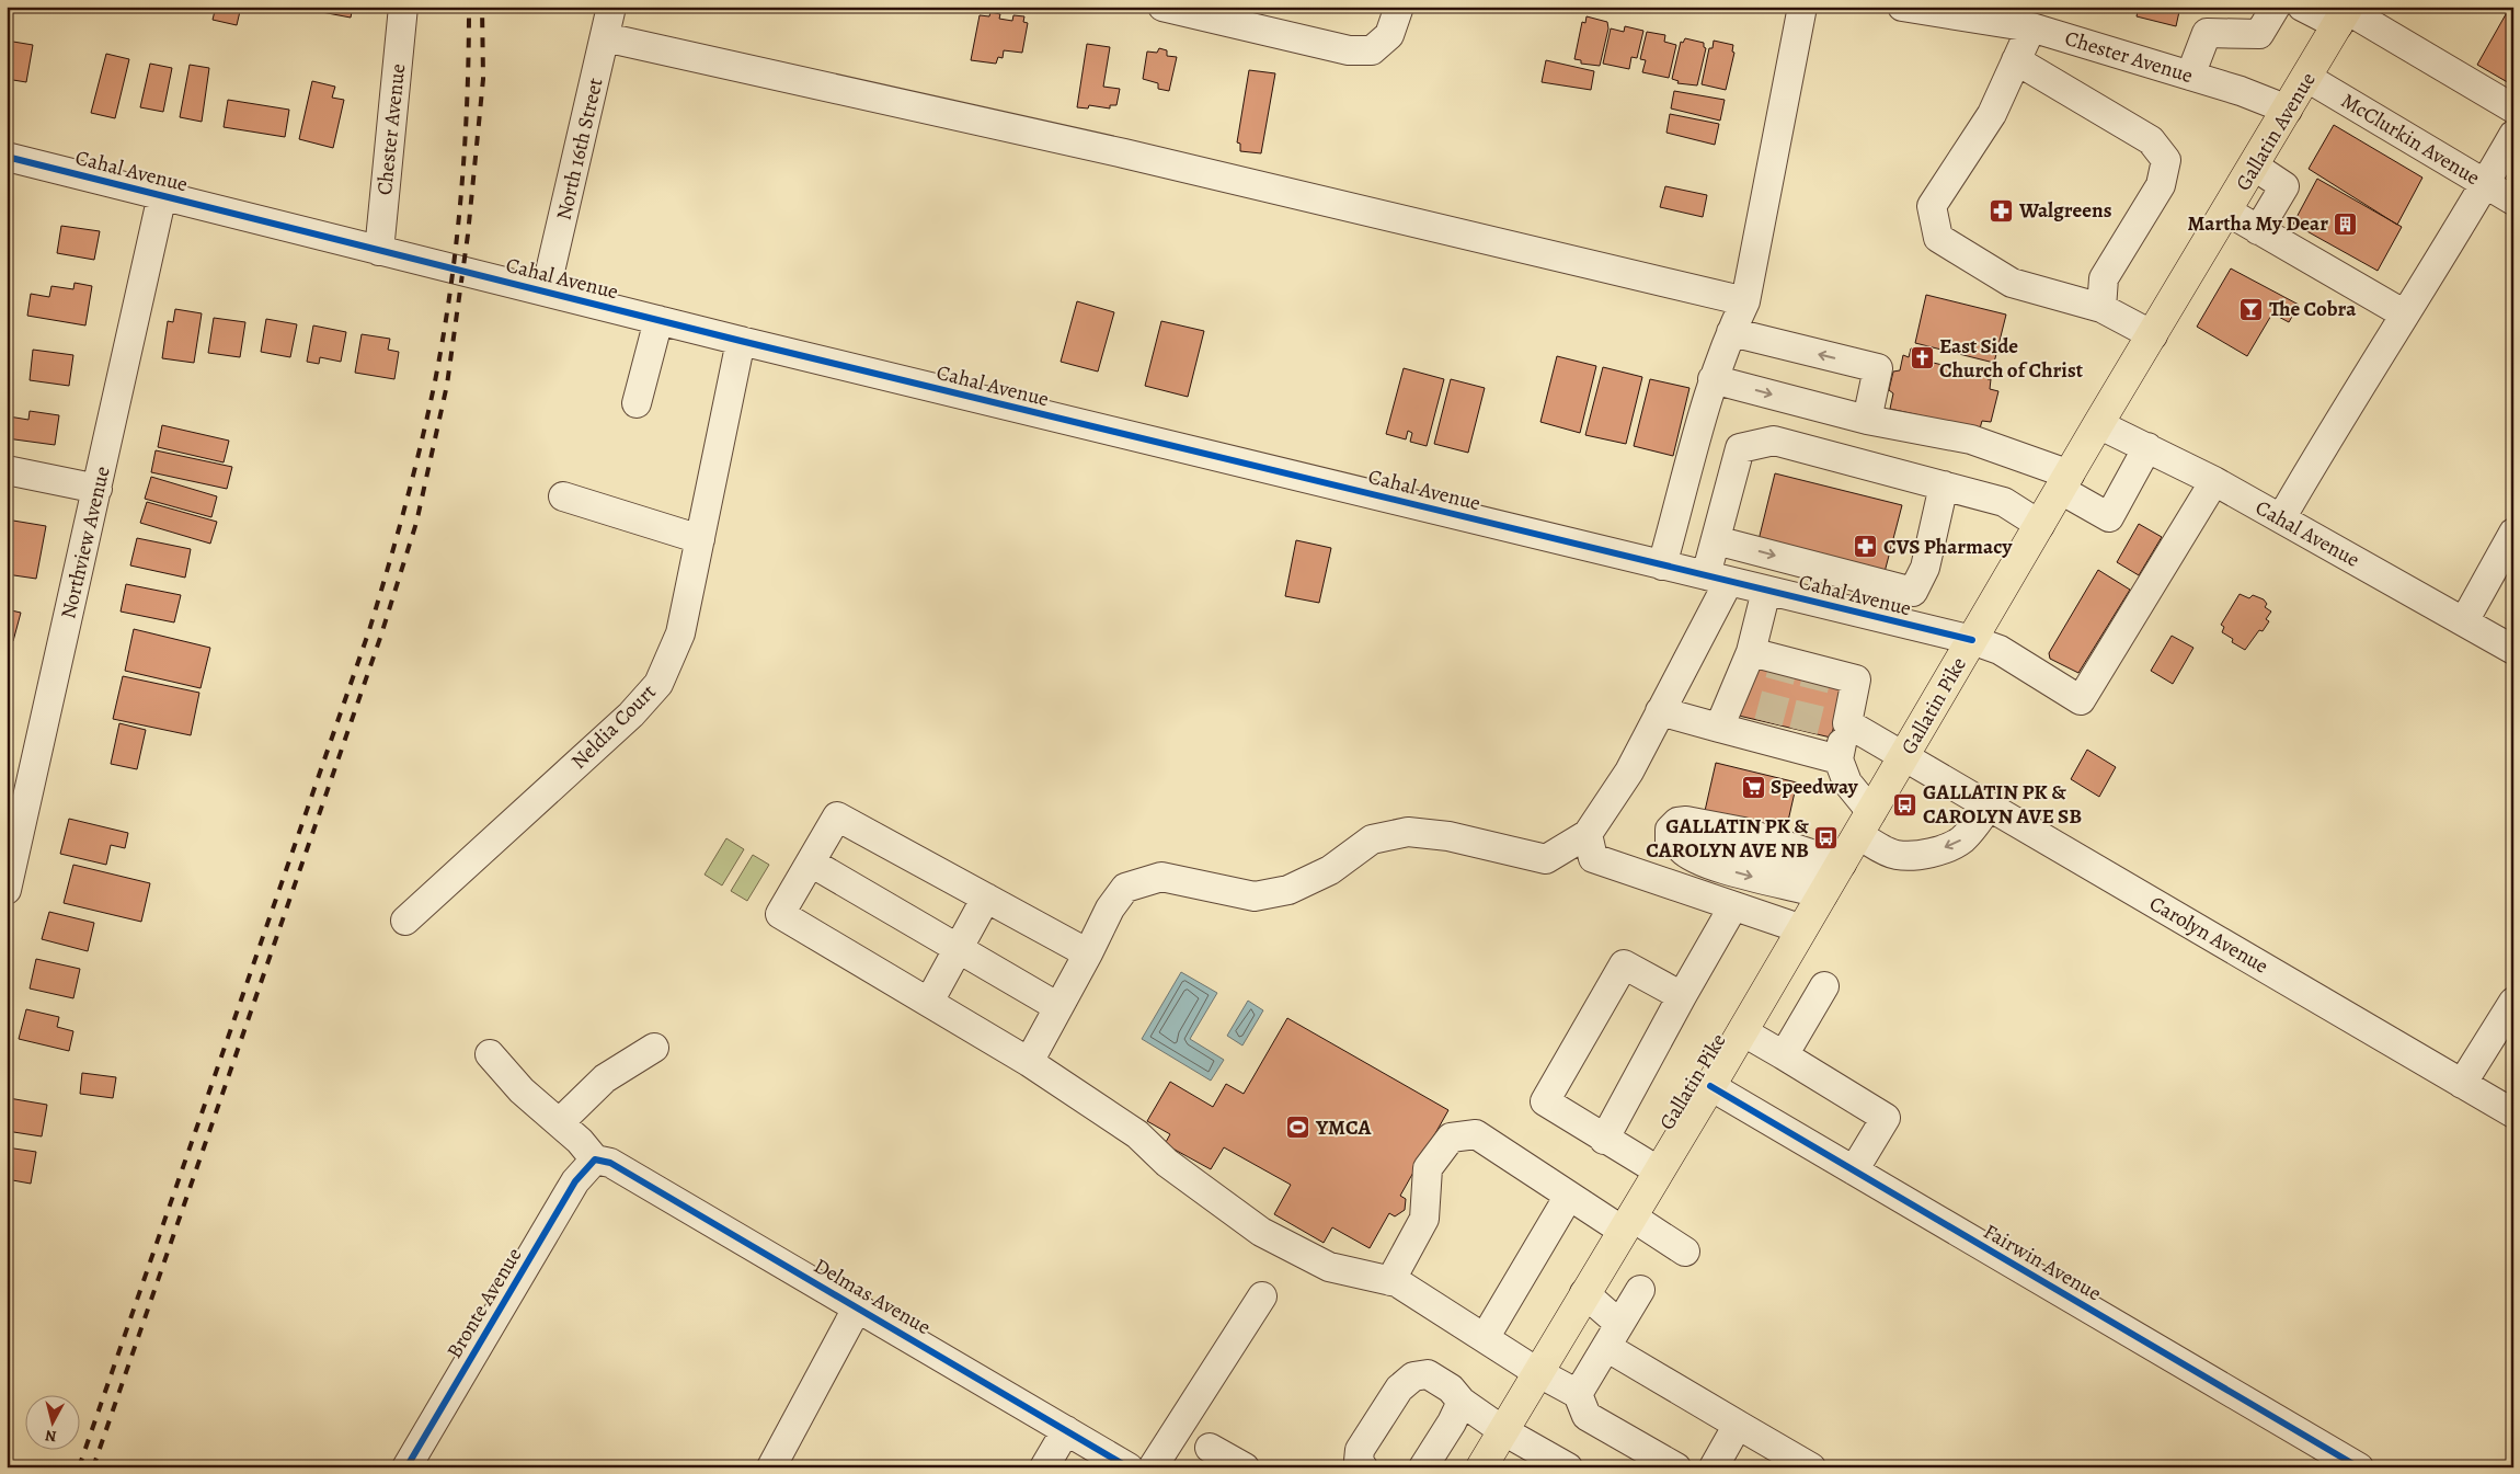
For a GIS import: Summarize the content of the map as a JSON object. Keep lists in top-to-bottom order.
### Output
{
  "streets": {
    "main road": ["Gallatin Avenue", "Gallatin Pike"],
    "street": [
      "Chester Avenue",
      "McClurkin Avenue",
      "North 16th Street",
      "Cahal Avenue",
      "Northview Avenue",
      "Neldia Court",
      "Carolyn Avenue",
      "Fairwin Avenue",
      "Delmas Avenue",
      "Bronte Avenue"
    ]
  },
  "crossings": [
    ["Chester Avenue", "Gallatin Avenue"],
    ["Chester Avenue", "Cahal Avenue"],
    ["Gallatin Avenue", "McClurkin Avenue"],
    ["Gallatin Avenue", "Cahal Avenue"],
    ["Gallatin Avenue", "Gallatin Pike"],
    ["North 16th Street", "Cahal Avenue"],
    ["Cahal Avenue", "Northview Avenue"],
    ["Cahal Avenue", "Gallatin Pike"],
    ["Cahal Avenue", "Neldia Court"],
    ["Gallatin Pike", "Carolyn Avenue"],
    ["Gallatin Pike", "Fairwin Avenue"],
    ["Delmas Avenue", "Bronte Avenue"]
  ],
  "places": {
    "pharmacy": ["Walgreens", "CVS Pharmacy"],
    "building": ["Martha My Dear"],
    "bar": ["The Cobra"],
    "church": ["East Side Church of Christ"],
    "supermarket": ["Speedway"],
    "bus stop": ["GALLATIN PK & CAROLYN AVE SB", "GALLATIN PK & CAROLYN AVE NB"],
    "sports": ["YMCA"]
  },
  "north": "bottom"
}
